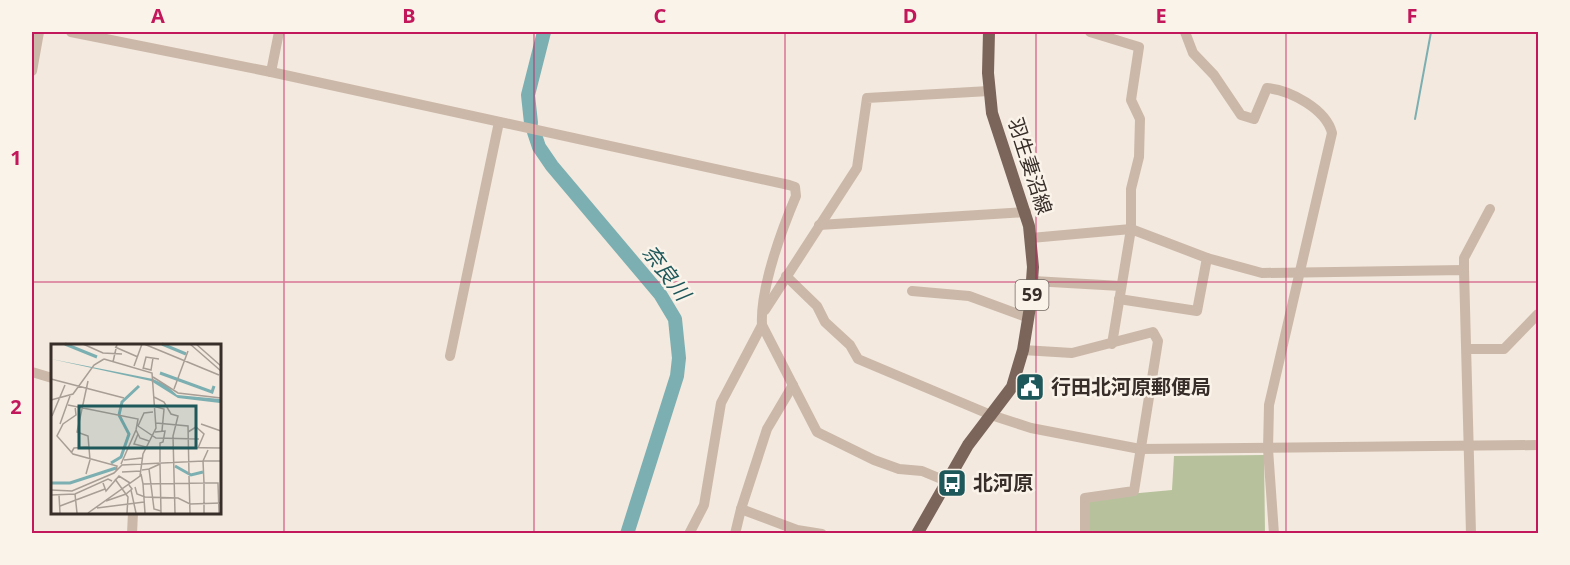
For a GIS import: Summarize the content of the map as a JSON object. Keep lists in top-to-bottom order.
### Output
{
  "streets": {
    "main road": ["羽生妻沼線", "59"]
  },
  "water": ["奈良川"],
  "places": {
    "public building": ["行田北河原郵便局"],
    "bus stop": ["北河原"]
  },
  "grid": {
    "columns": [
      "A",
      "B",
      "C",
      "D",
      "E",
      "F"
    ],
    "rows": ["1", "2"]
  }
}
